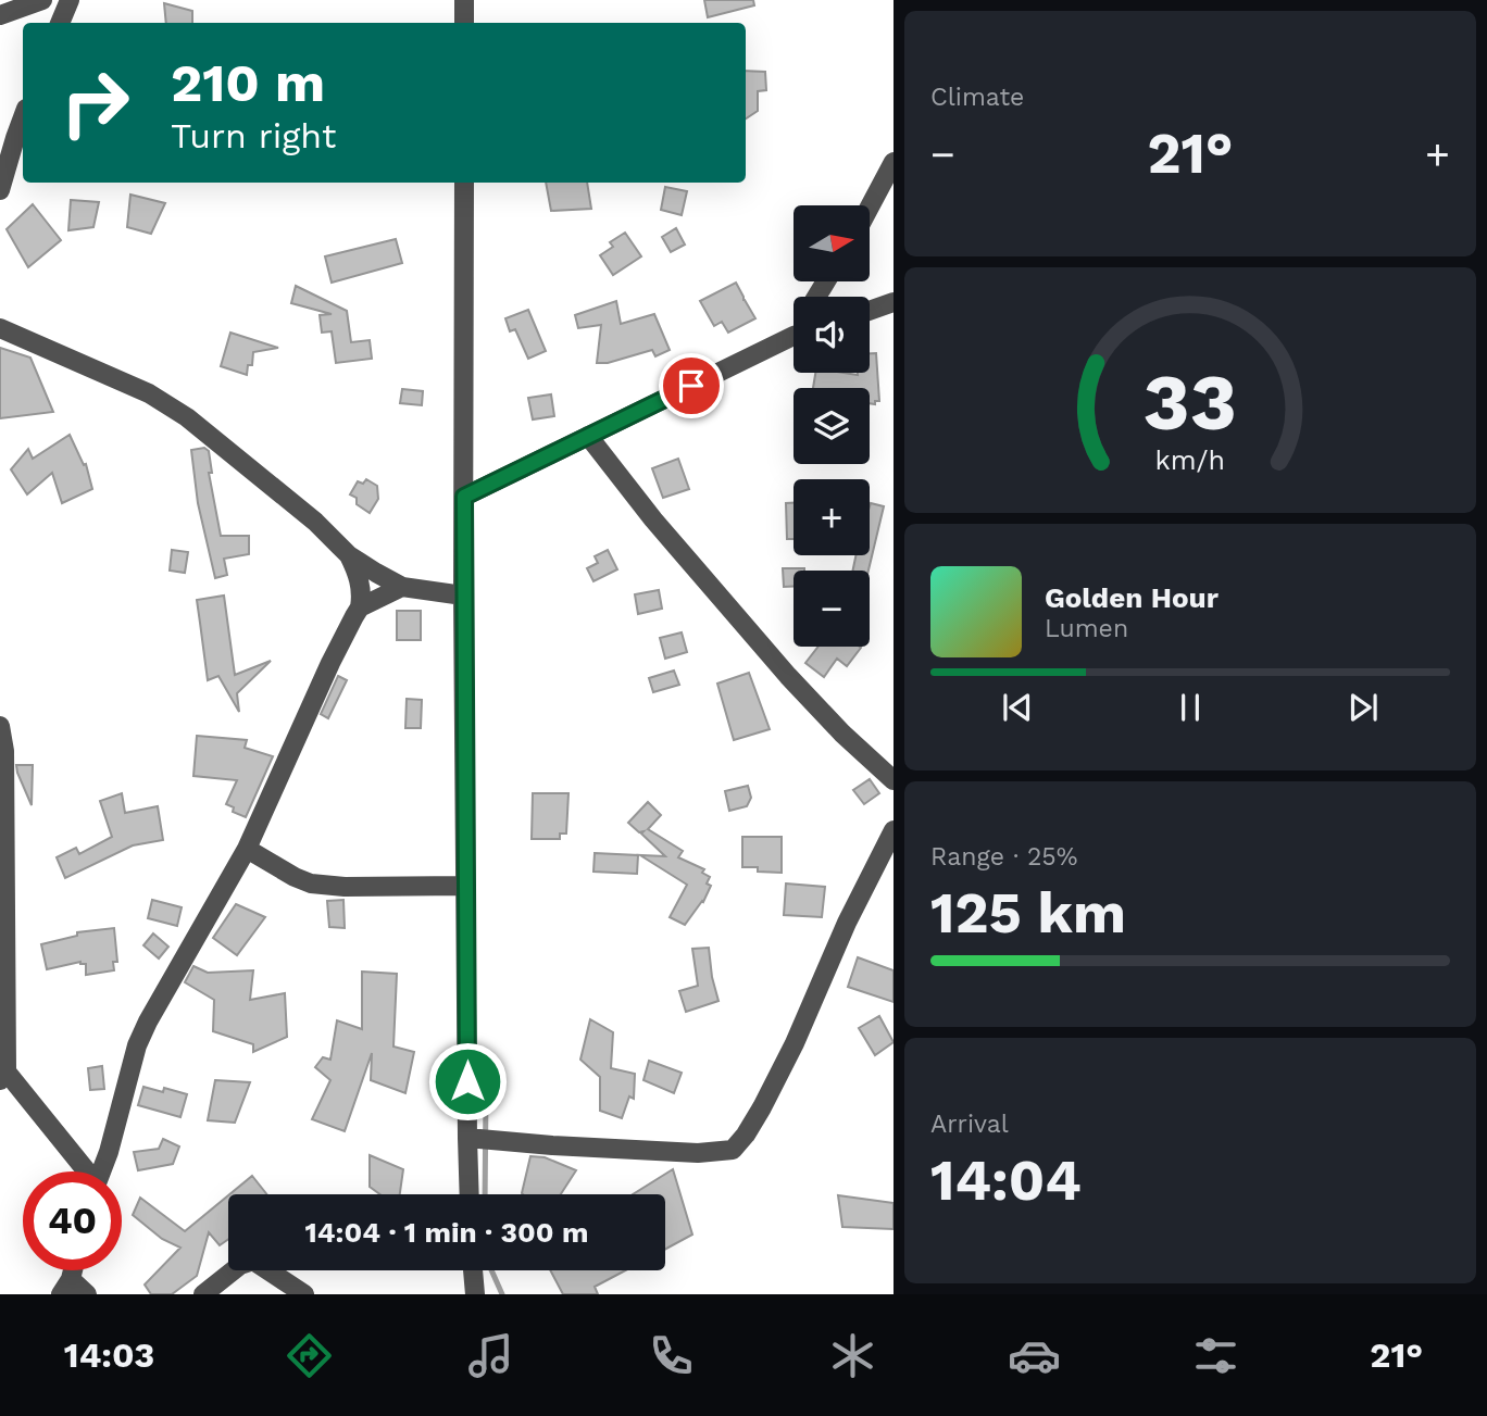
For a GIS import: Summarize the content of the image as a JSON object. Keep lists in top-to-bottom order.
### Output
{
  "north": "right",
  "page": {
    "tile": [
      "Climate",
      ["Range · 25%", "125 km"],
      ["Arrival", "14:04"]
    ],
    "turn": ["210 m", "Turn right"],
    "heat": ["−", "21°", "+"],
    "map_buttons": ["+", "−"],
    "song": ["Golden Hour", "Lumen"],
    "limit": "40",
    "trip": "14:04 · 1 min · 300 m",
    "tabs": ["14:03", "21°"],
    "gauge": ["33", "km/h"]
  }
}
